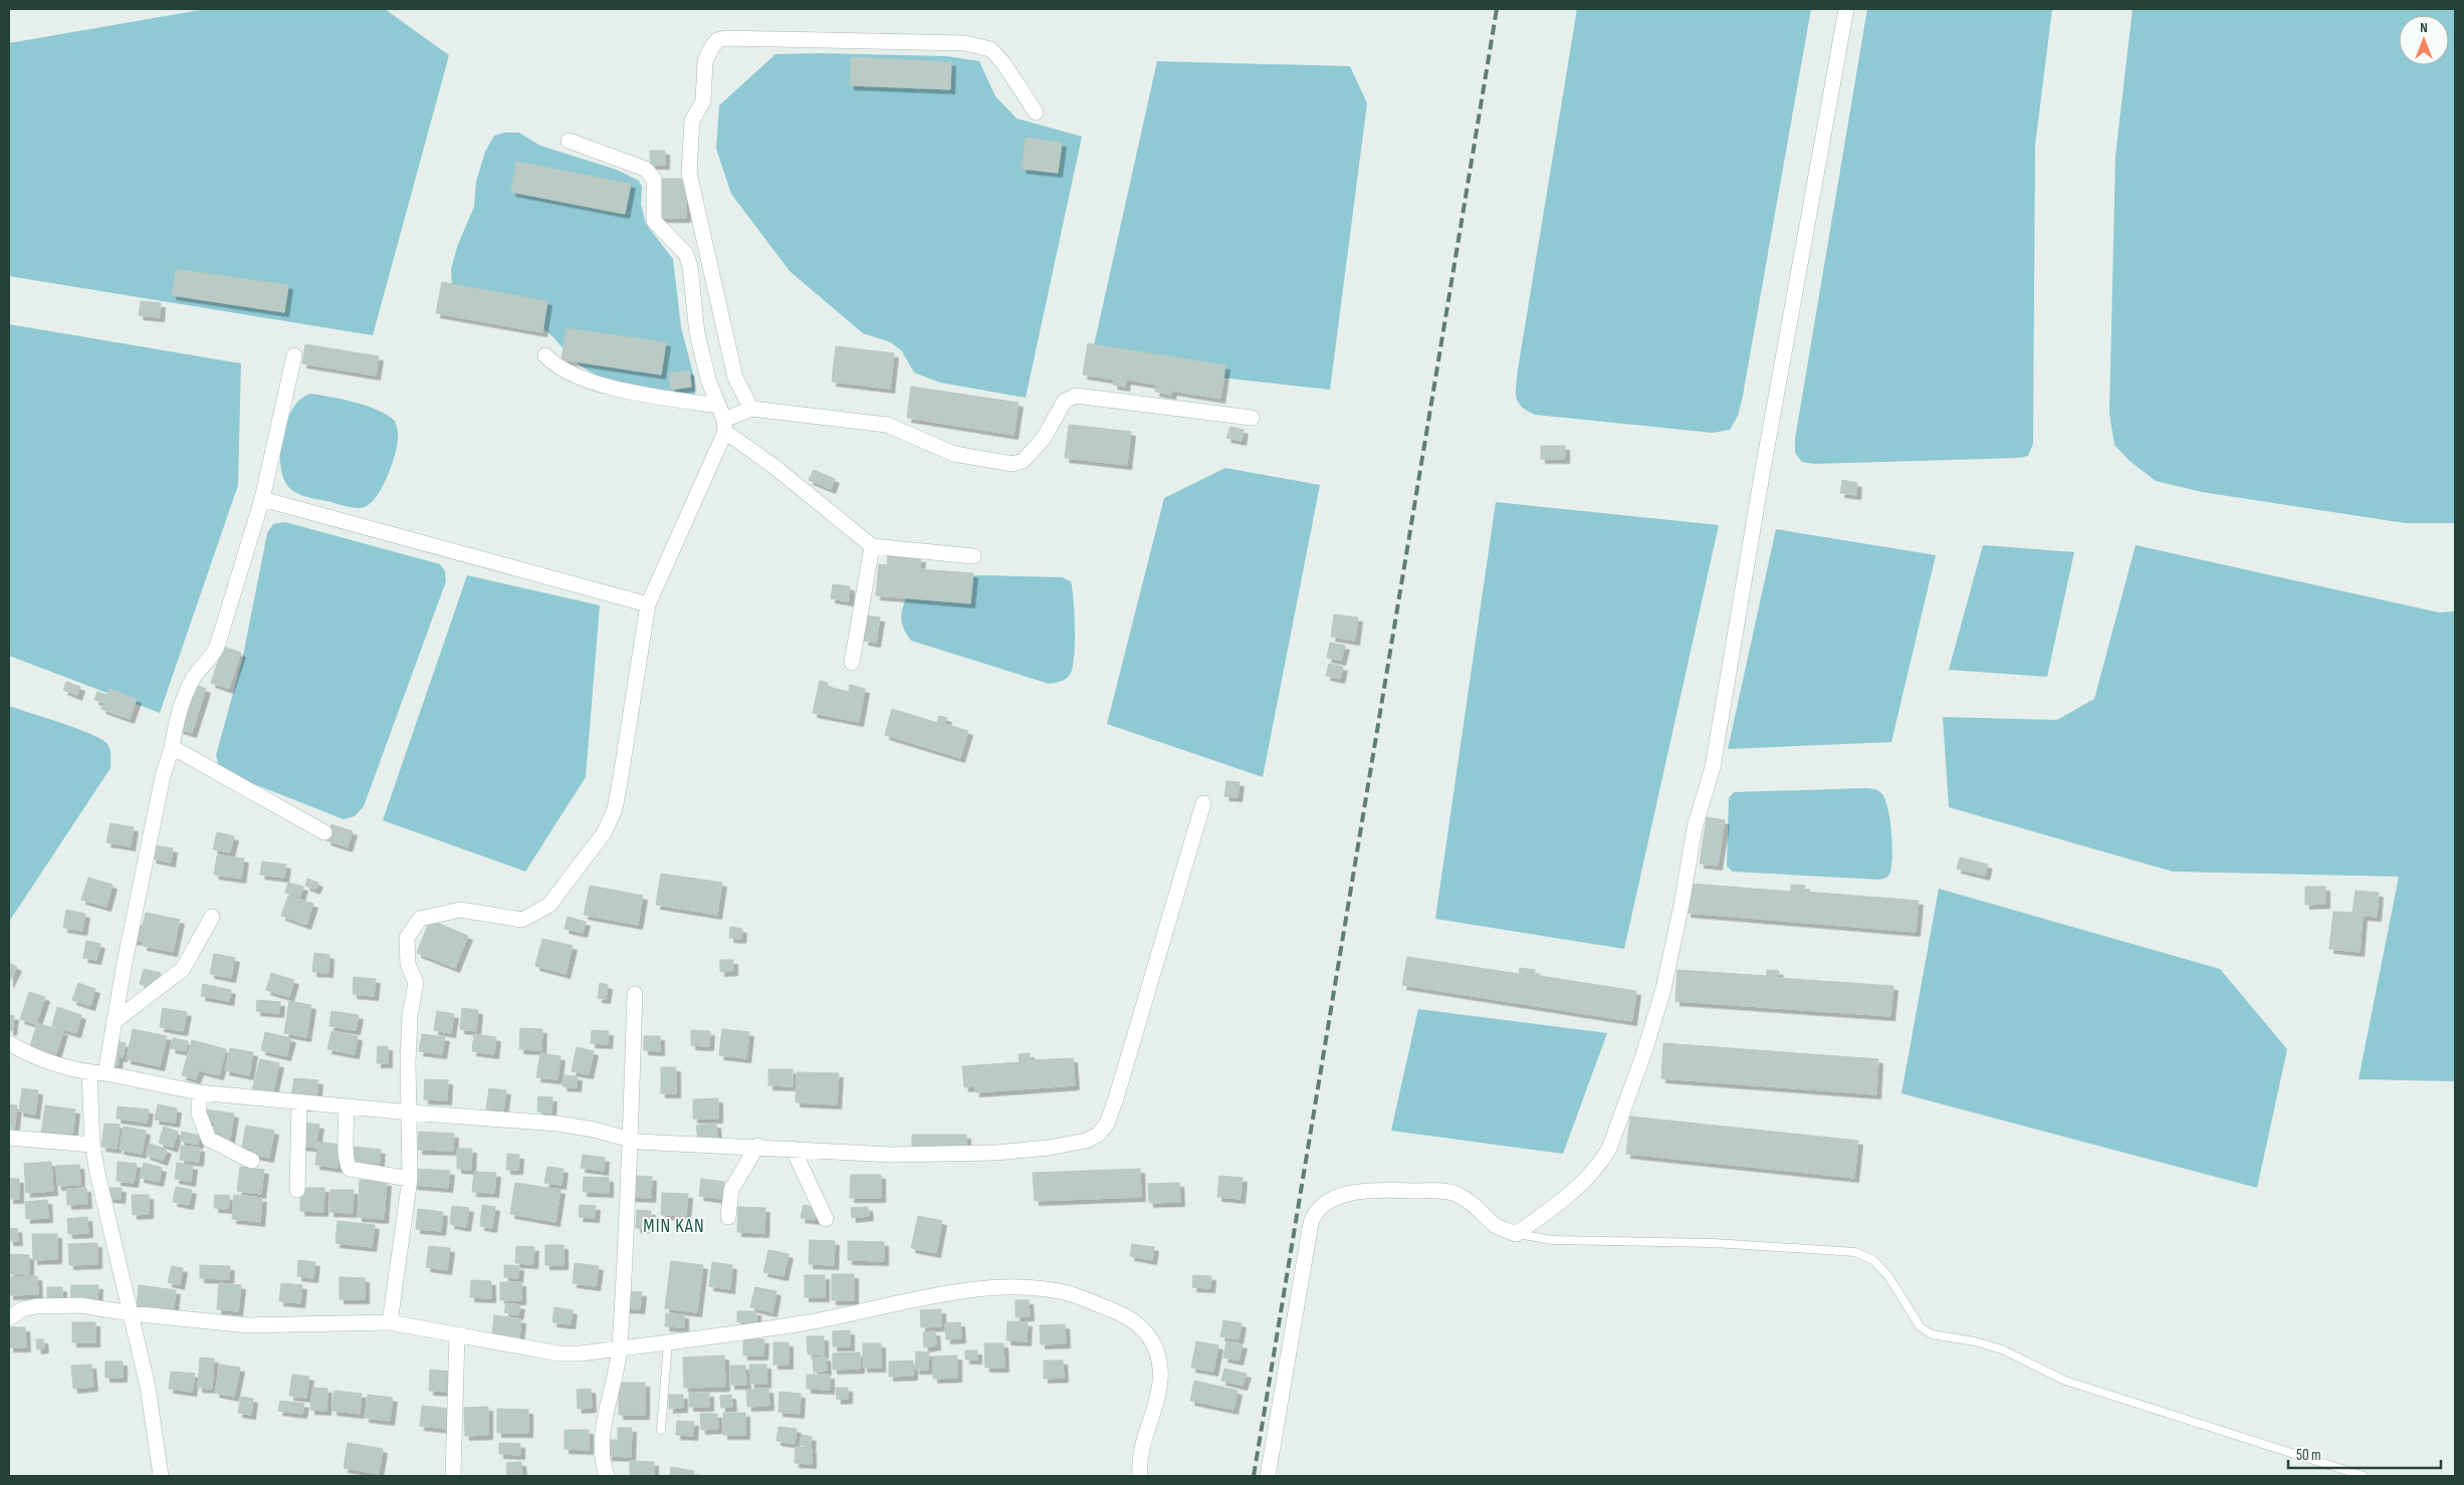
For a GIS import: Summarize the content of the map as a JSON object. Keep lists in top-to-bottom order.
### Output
{
  "districts": ["MIN KAN"],
  "scale_bar": "50 m",
  "north": "top"
}
